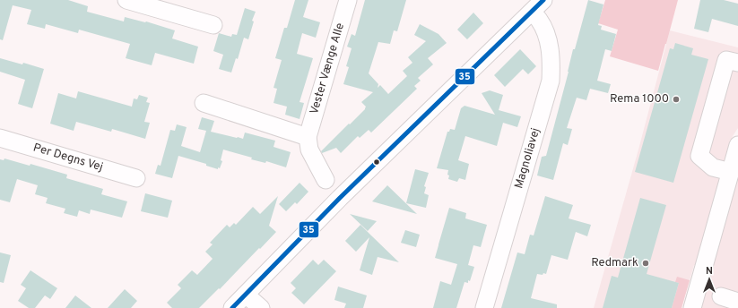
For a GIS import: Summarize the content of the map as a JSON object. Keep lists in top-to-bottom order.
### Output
{
  "streets": {
    "street": ["Vester Vænge Alle", "Per Degns Vej", "Magnoliavej"]
  },
  "places": ["Rema 1000", "Redmark"],
  "lines": ["transit line 35"],
  "north": "top"
}
